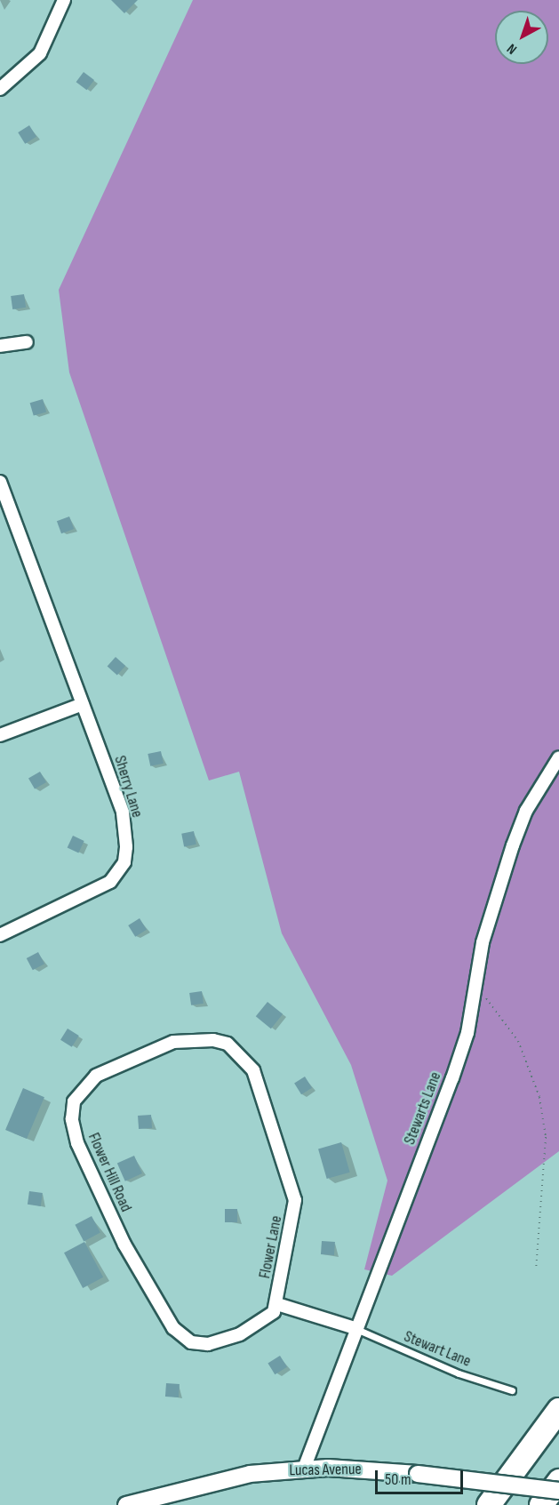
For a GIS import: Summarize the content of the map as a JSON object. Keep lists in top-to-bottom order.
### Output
{
  "streets": {
    "street": [
      "Sherry Lane",
      "Stewarts Lane",
      "Flower Hill Road",
      "Flower Lane",
      "Lucas Avenue"
    ],
    "lane": ["Stewart Lane"]
  },
  "crossings": [
    ["Stewarts Lane", "Flower Lane"],
    ["Stewarts Lane", "Stewart Lane"],
    ["Stewarts Lane", "Lucas Avenue"],
    ["Flower Hill Road", "Flower Lane"],
    ["Flower Lane", "Stewart Lane"]
  ],
  "scale_bar": "50 m",
  "north": "bottom left"
}
